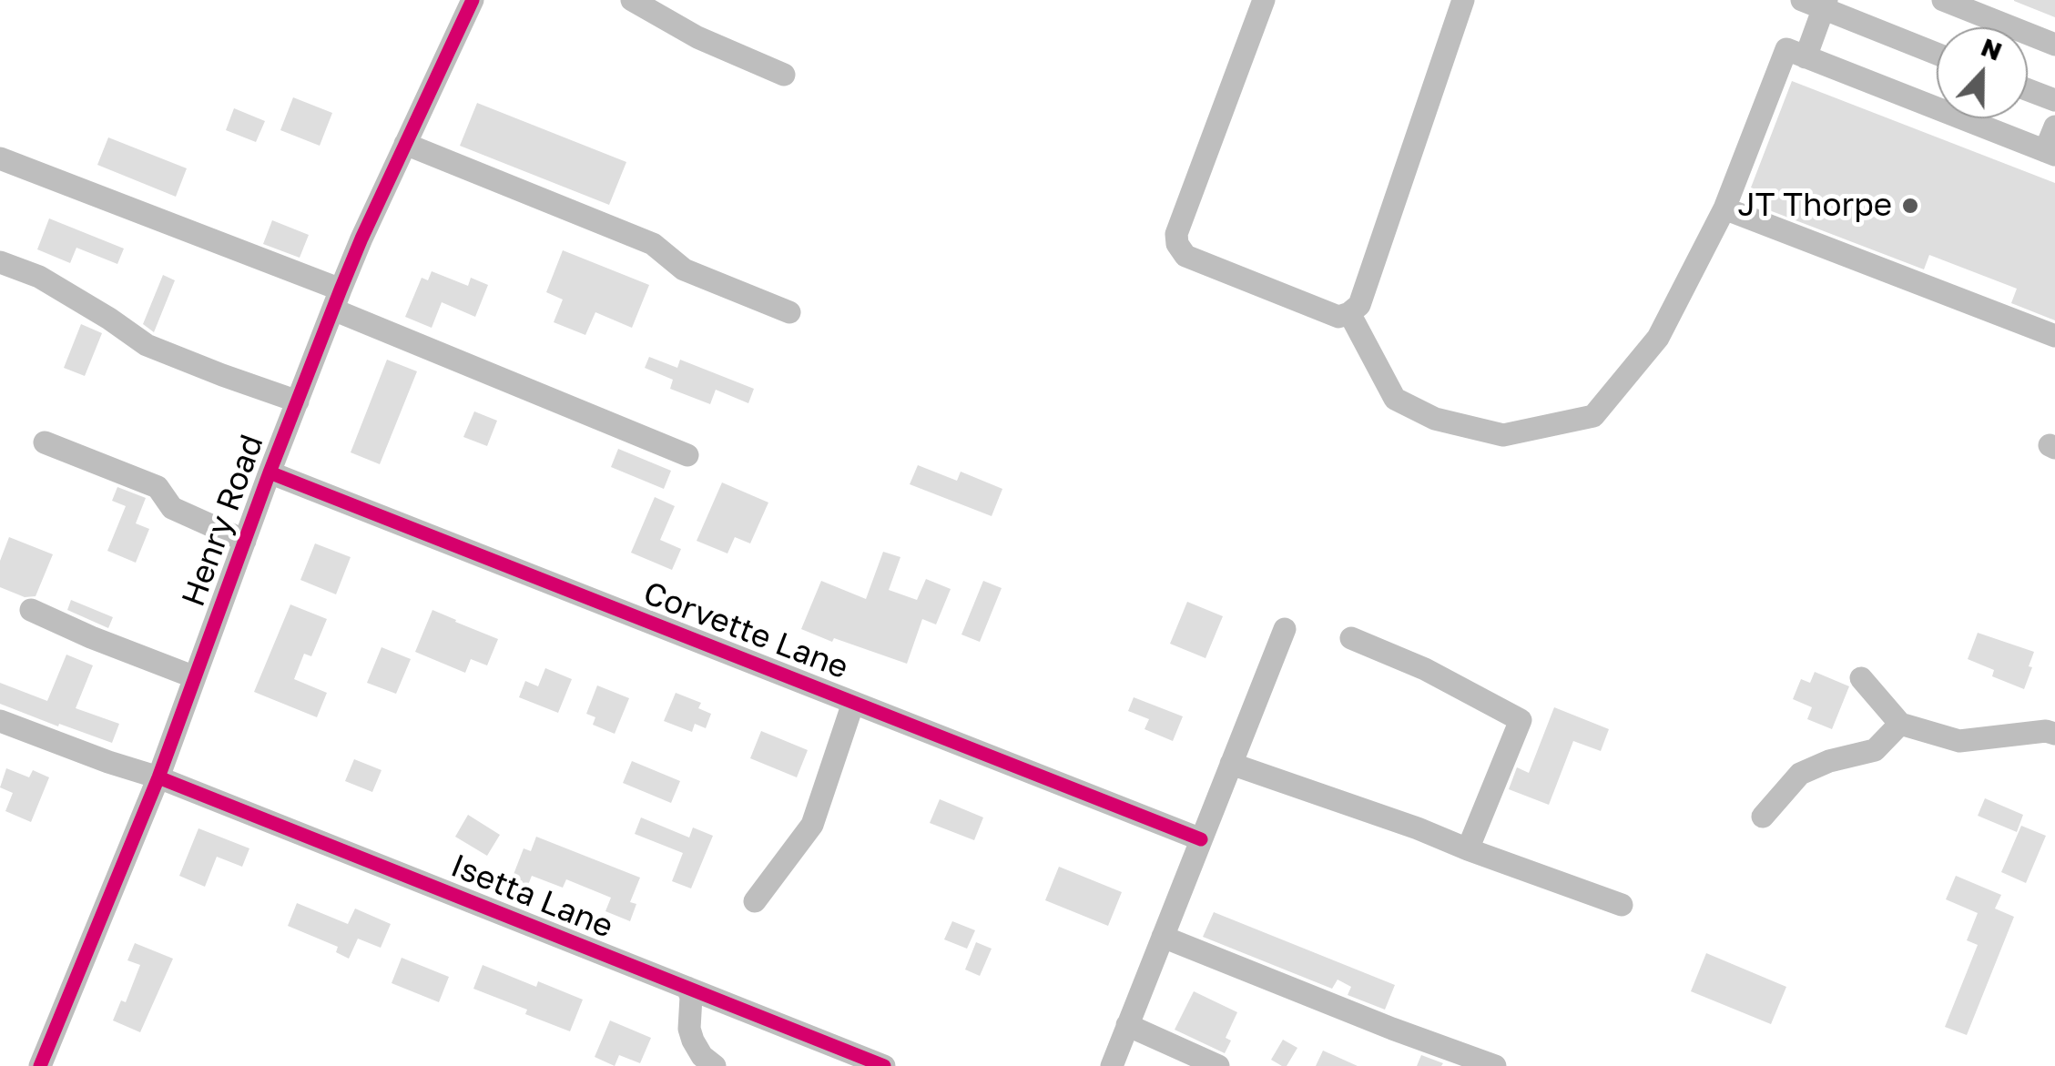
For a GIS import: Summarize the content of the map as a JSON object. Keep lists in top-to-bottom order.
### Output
{
  "streets": {
    "street": ["Henry Road", "Corvette Lane", "Isetta Lane"]
  },
  "crossings": [
    ["Henry Road", "Corvette Lane"],
    ["Henry Road", "Isetta Lane"]
  ],
  "places": ["JT Thorpe"],
  "north": "top"
}
